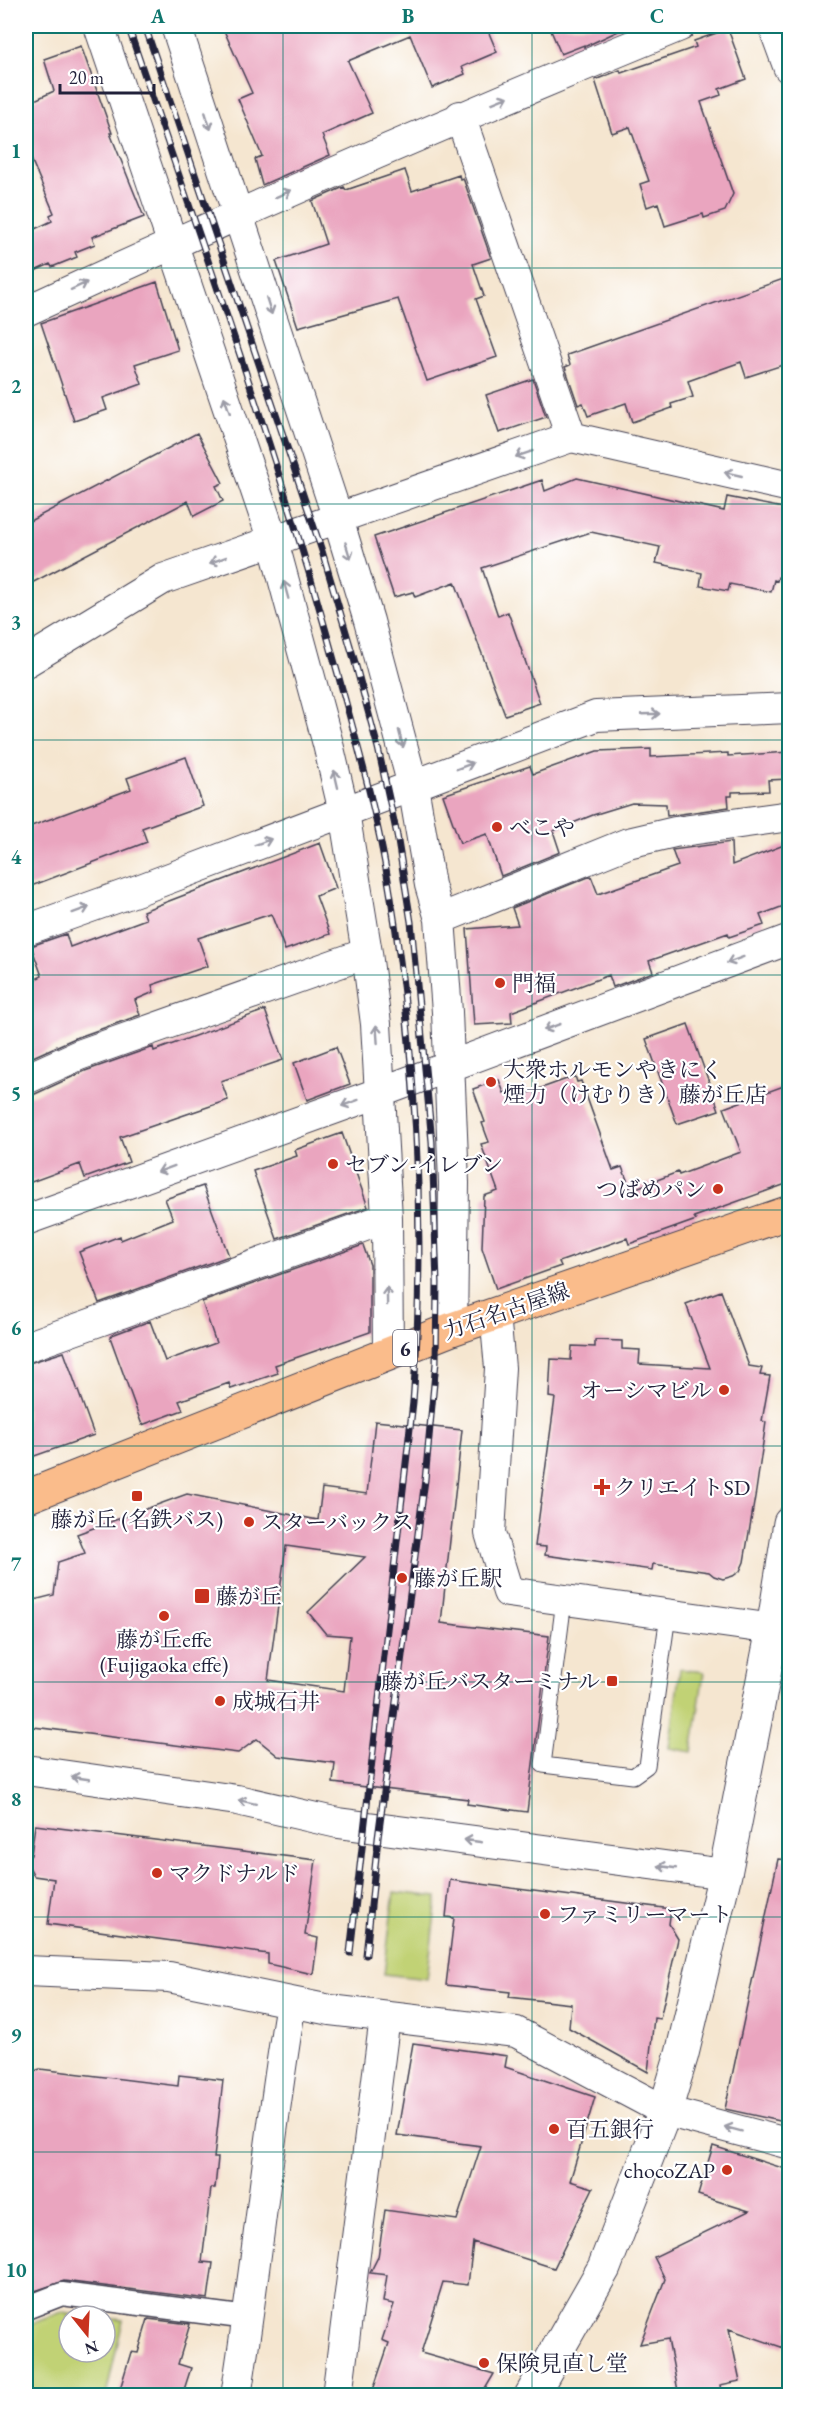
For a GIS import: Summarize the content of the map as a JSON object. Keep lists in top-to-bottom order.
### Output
{
  "streets": {
    "main road": ["力石名古屋線", "6"]
  },
  "places": {
    "other": [
      "べこや",
      "門福",
      "大衆ホルモンやきにく 煙力（けむりき）藤が丘店",
      "セブン-イレブン",
      "つばめパン",
      "オーシマビル",
      "スターバックス",
      "藤が丘駅",
      "藤が丘effe (Fujigaoka effe)",
      "成城石井",
      "マクドナルド",
      "ファミリーマート",
      "百五銀行",
      "chocoZAP",
      "保険見直し堂"
    ],
    "health": ["クリエイトSD"],
    "transit": ["藤が丘 (名鉄バス)", "藤が丘", "藤が丘バスターミナル"]
  },
  "scale_bar": "20 m",
  "north": "bottom",
  "grid": {
    "columns": ["A", "B", "C"],
    "rows": [
      "1",
      "2",
      "3",
      "4",
      "5",
      "6",
      "7",
      "8",
      "9",
      "10"
    ]
  }
}
